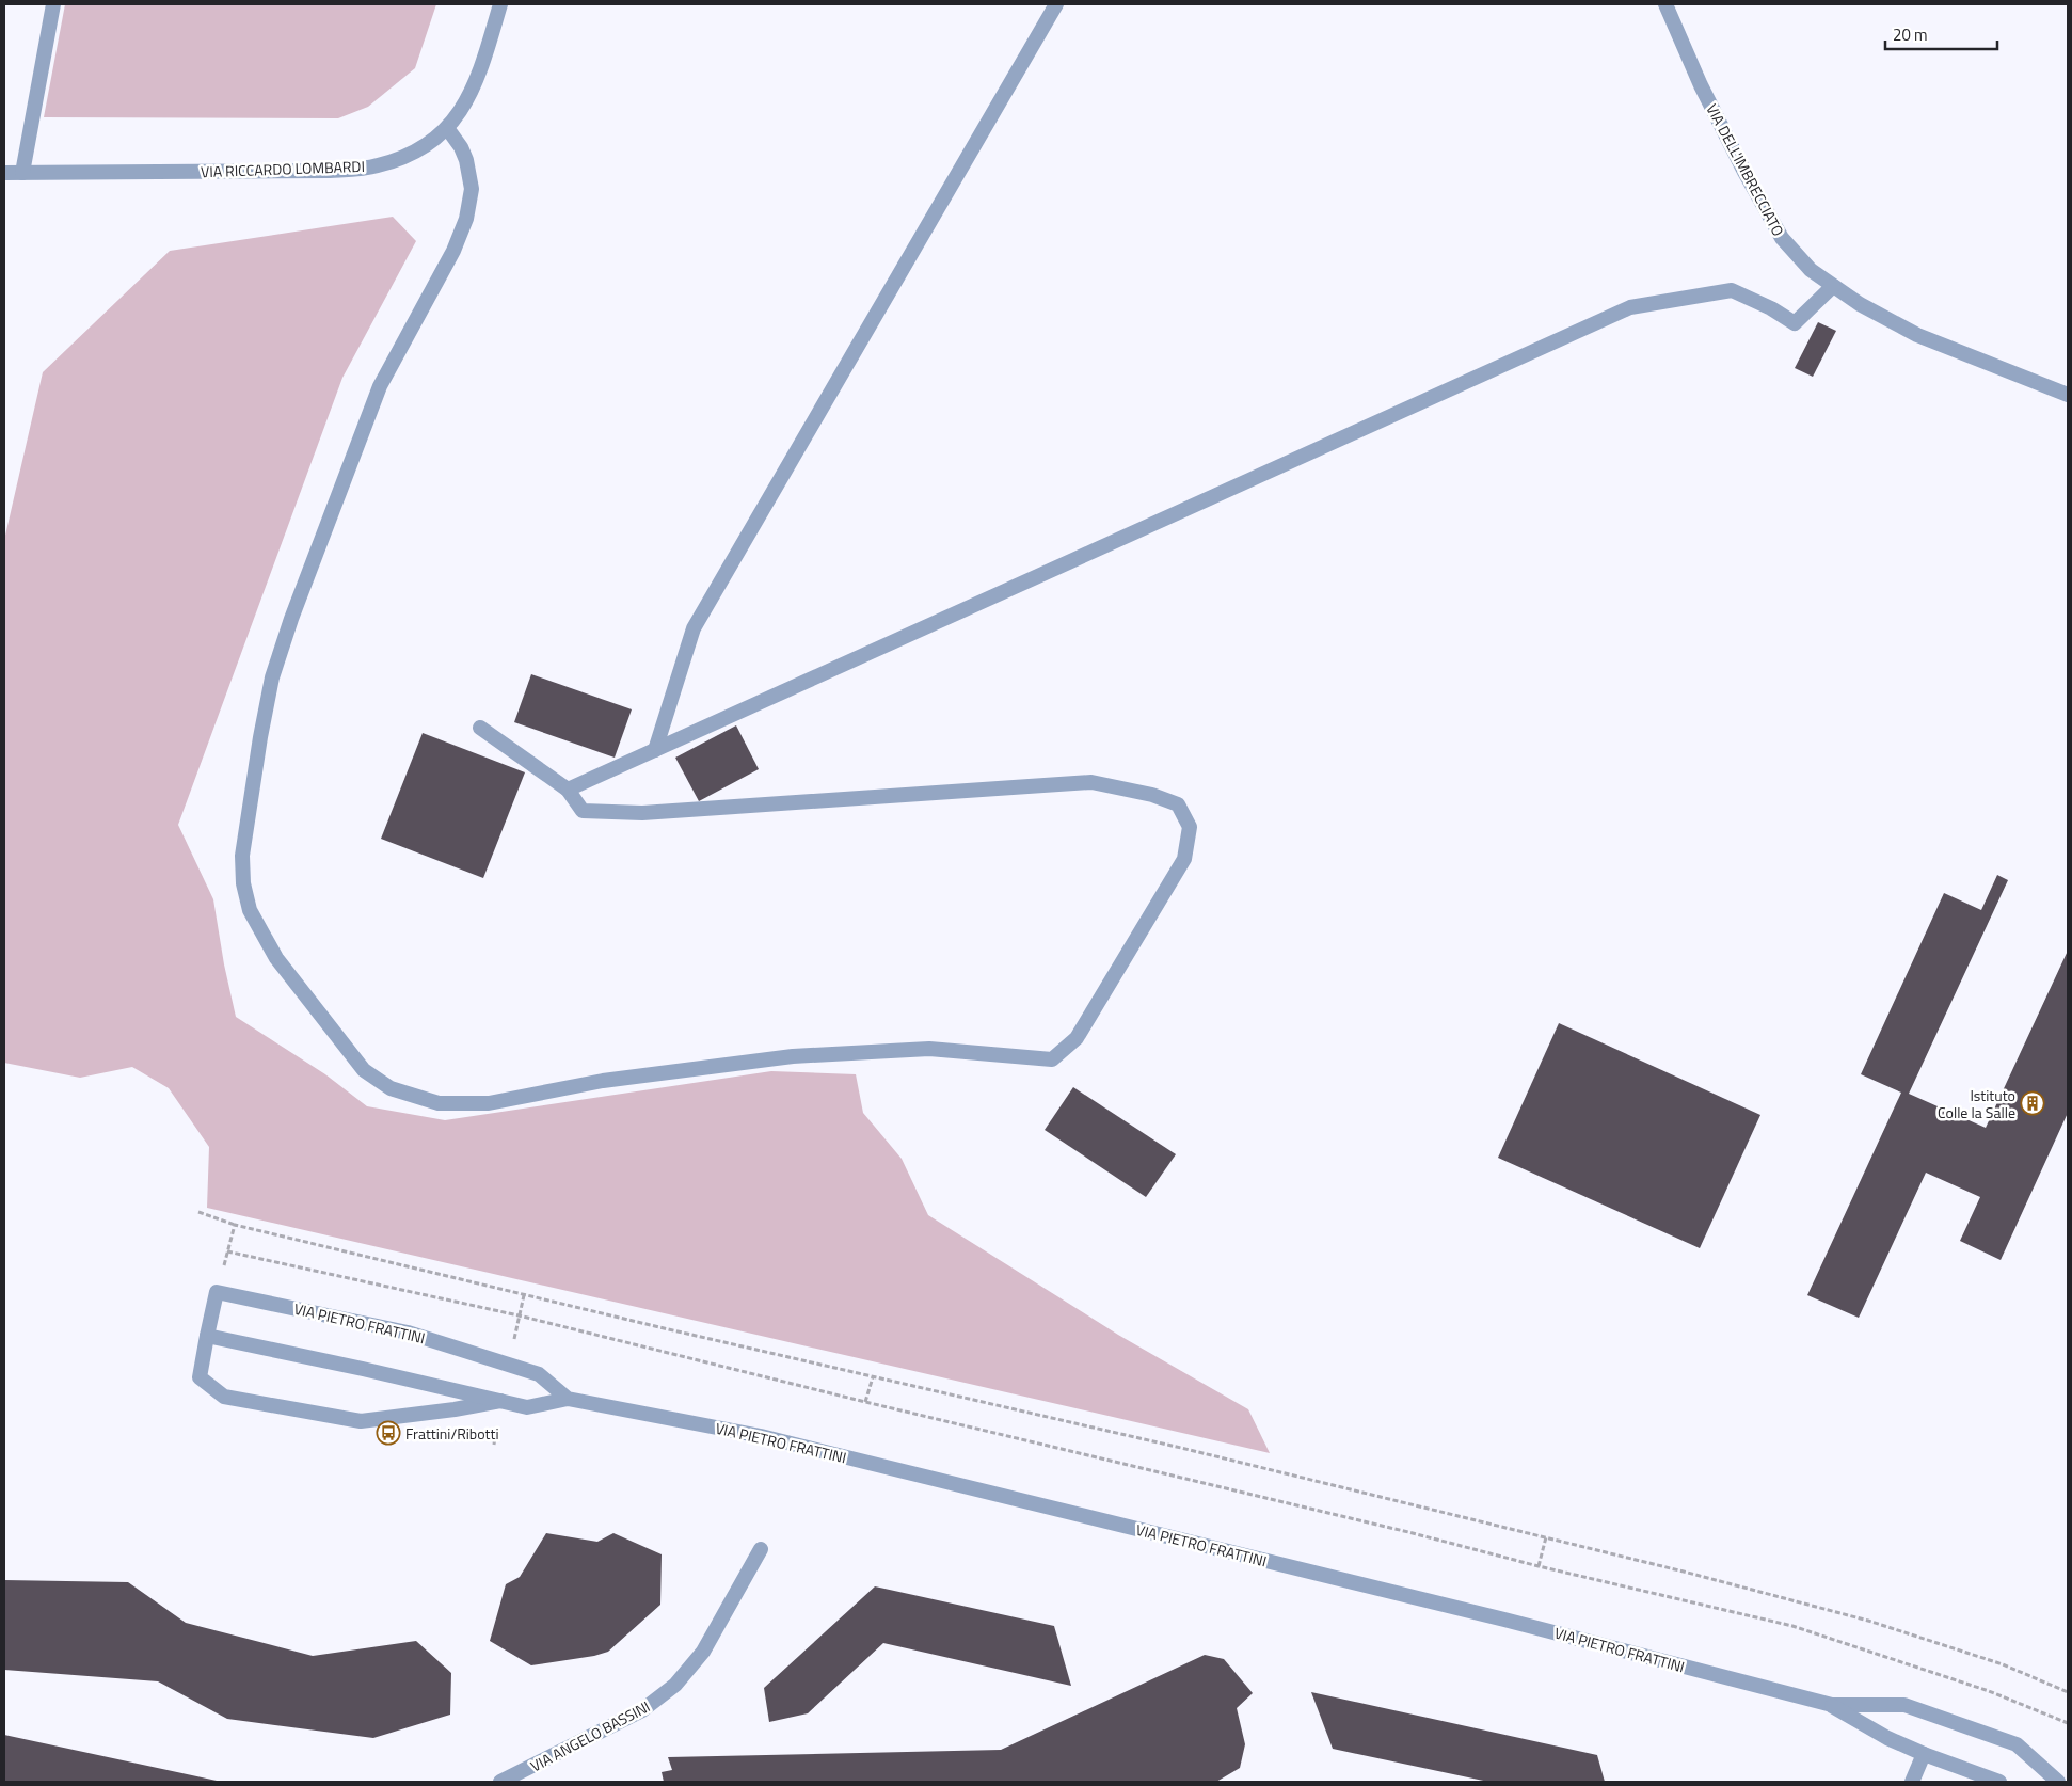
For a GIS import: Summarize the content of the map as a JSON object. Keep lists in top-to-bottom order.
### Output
{
  "streets": {
    "street": [
      "VIA RICCARDO LOMBARDI",
      "VIA DELL'IMBRECCIATO",
      "VIA PIETRO FRATTINI",
      "VIA ANGELO BASSINI"
    ]
  },
  "places": {
    "building": ["Istituto Colle la Salle"],
    "bus stop": ["Frattini/Ribotti"]
  },
  "scale_bar": "20 m"
}
